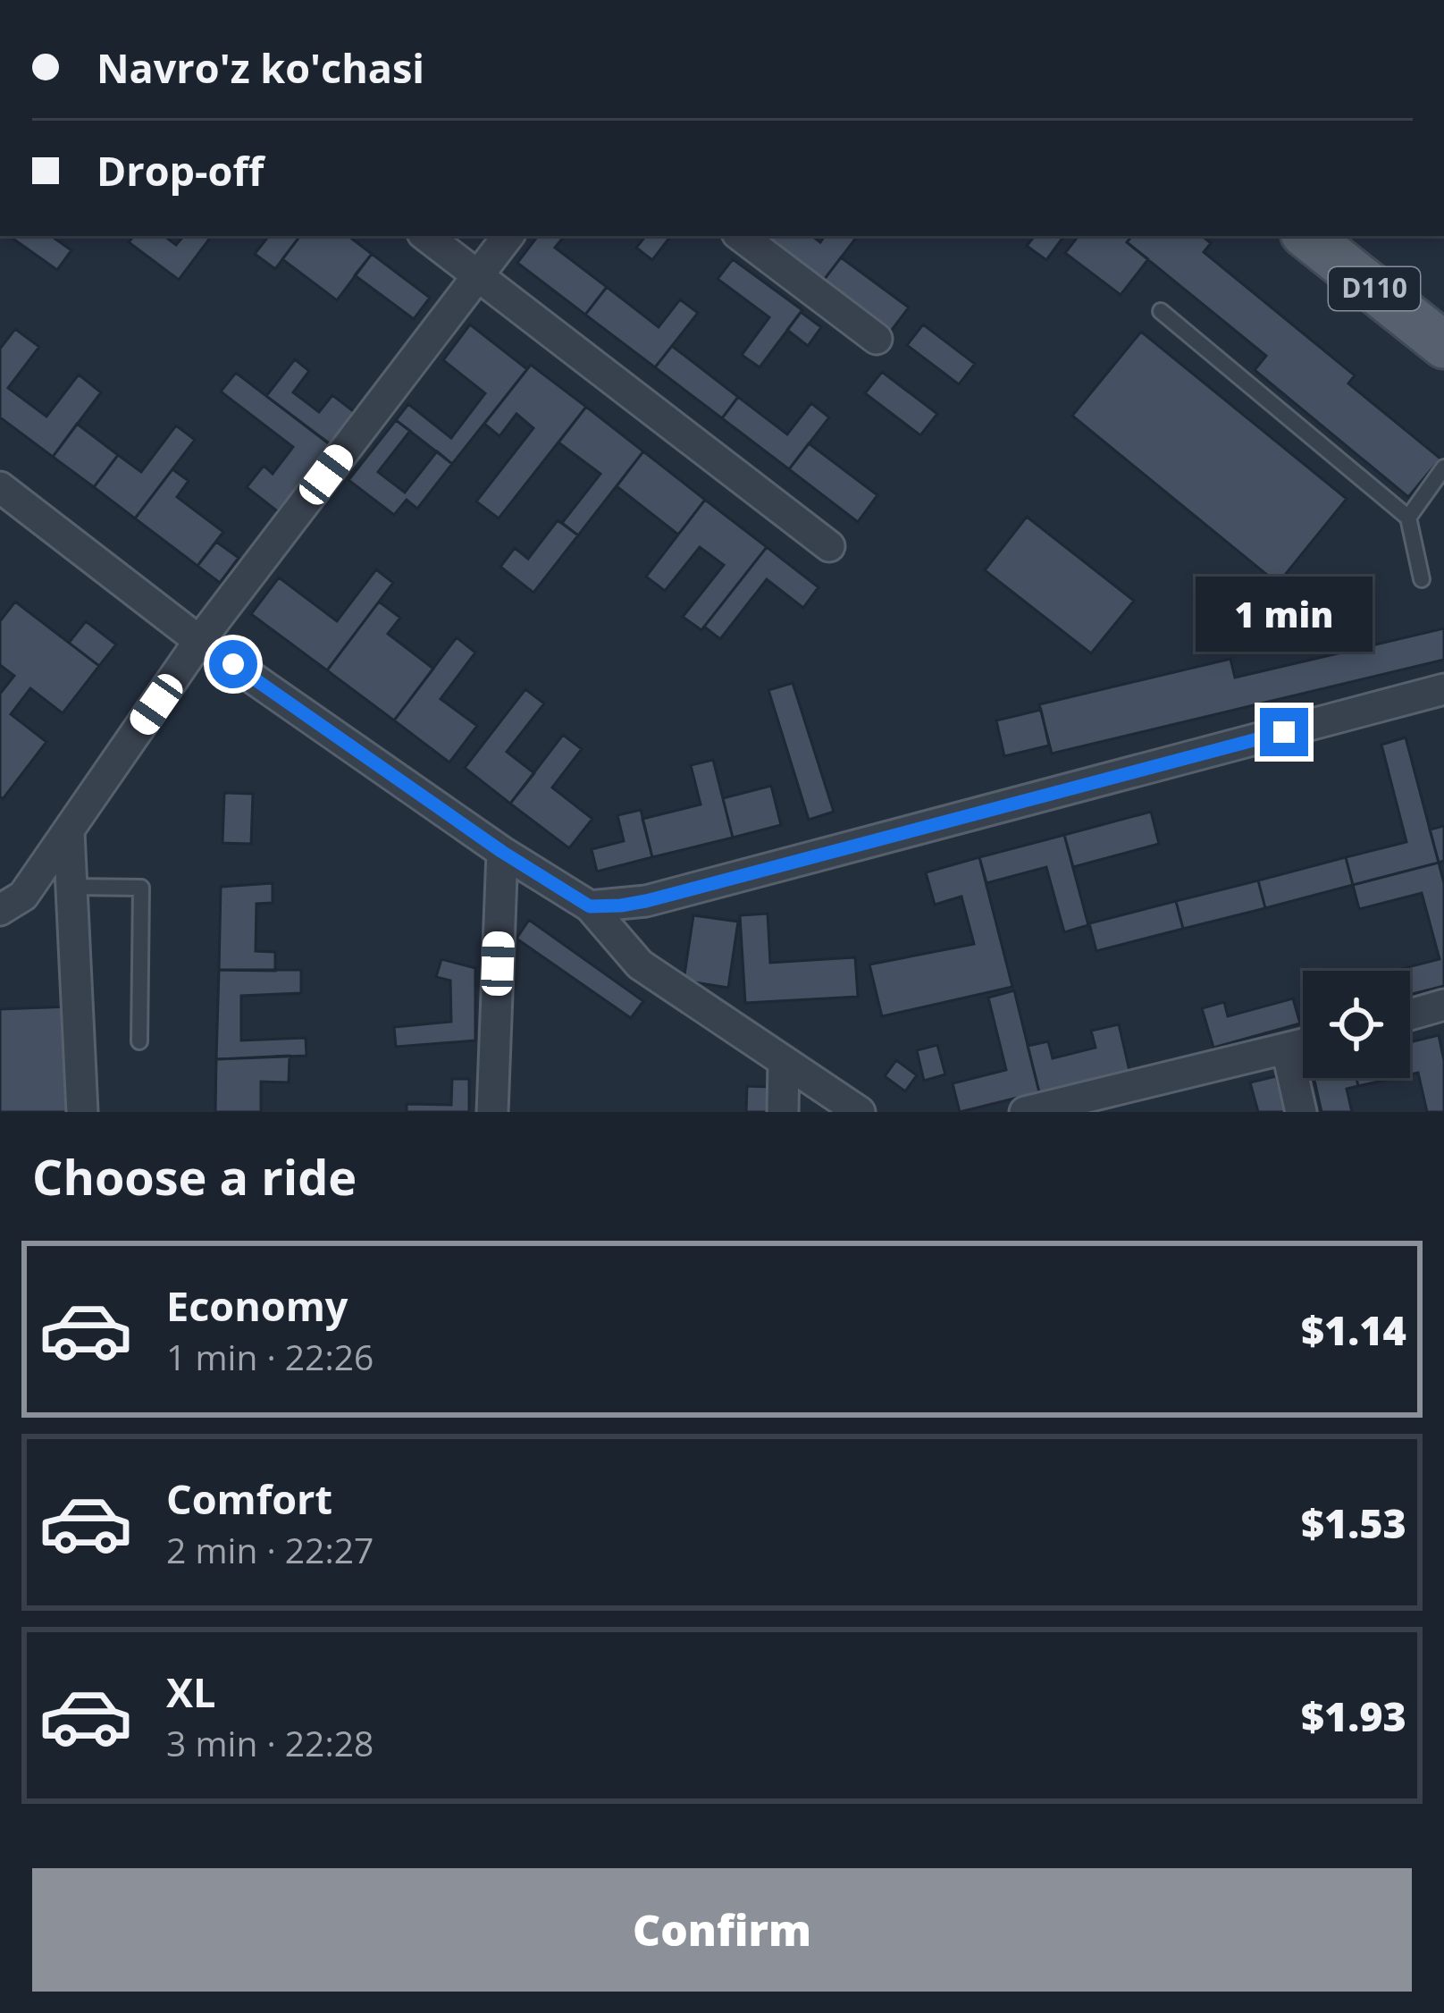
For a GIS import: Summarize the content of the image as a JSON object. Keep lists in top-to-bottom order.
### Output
{
  "streets": {
    "main road": ["D110"]
  },
  "page": {
    "banner": ["Navro'z ko'chasi", "Drop-off"],
    "bubble": "1 min",
    "heading": "Choose a ride",
    "list": [
      {
        "name": "Economy",
        "note": "1 min · 22:26",
        "value": "$1.14"
      },
      {
        "name": "Comfort",
        "note": "2 min · 22:27",
        "value": "$1.53"
      },
      {
        "name": "XL",
        "note": "3 min · 22:28",
        "value": "$1.93"
      }
    ],
    "buttons": "Confirm"
  }
}
